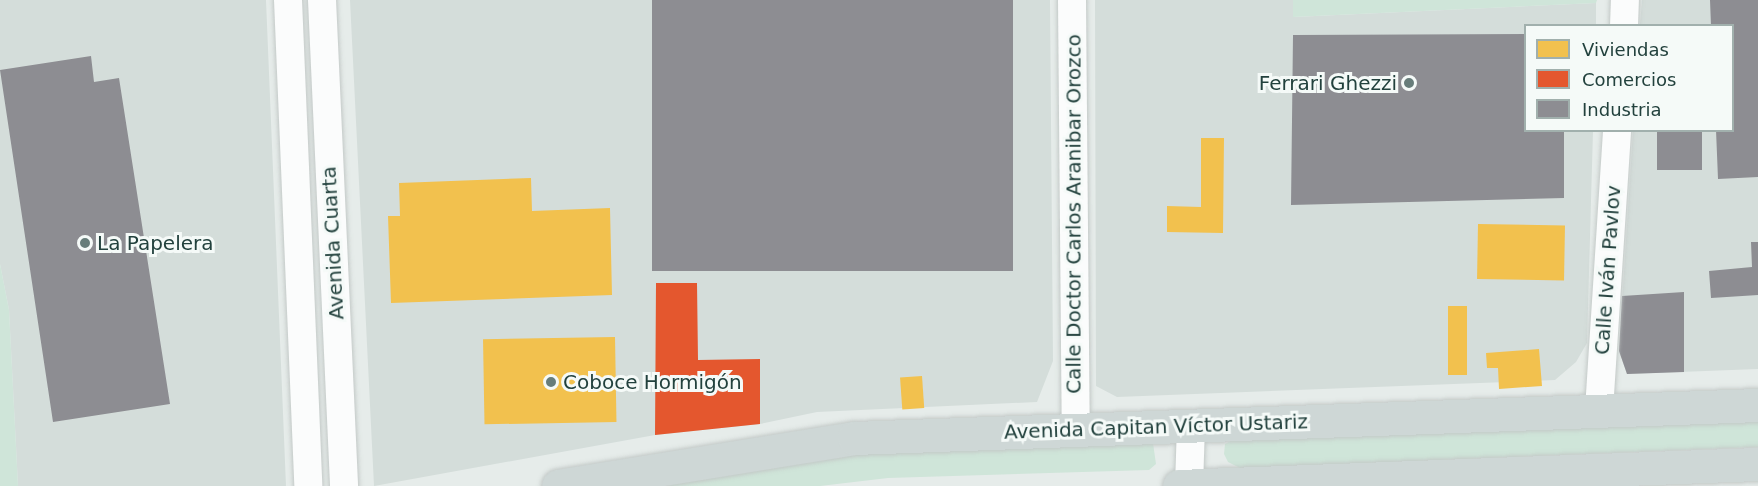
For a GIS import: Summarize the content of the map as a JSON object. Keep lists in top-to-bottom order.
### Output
{
  "streets": {
    "main road": ["Avenida Capitan Víctor Ustariz"],
    "street": ["Calle Doctor Carlos Aranibar Orozco", "Avenida Cuarta", "Calle Iván Pavlov"]
  },
  "crossings": [
    ["Calle Doctor Carlos Aranibar Orozco", "Avenida Capitan Víctor Ustariz"],
    ["Calle Iván Pavlov", "Avenida Capitan Víctor Ustariz"]
  ],
  "places": ["Ferrari Ghezzi", "La Papelera", "Coboce Hormigón"],
  "legend": ["Viviendas", "Comercios", "Industria"]
}
